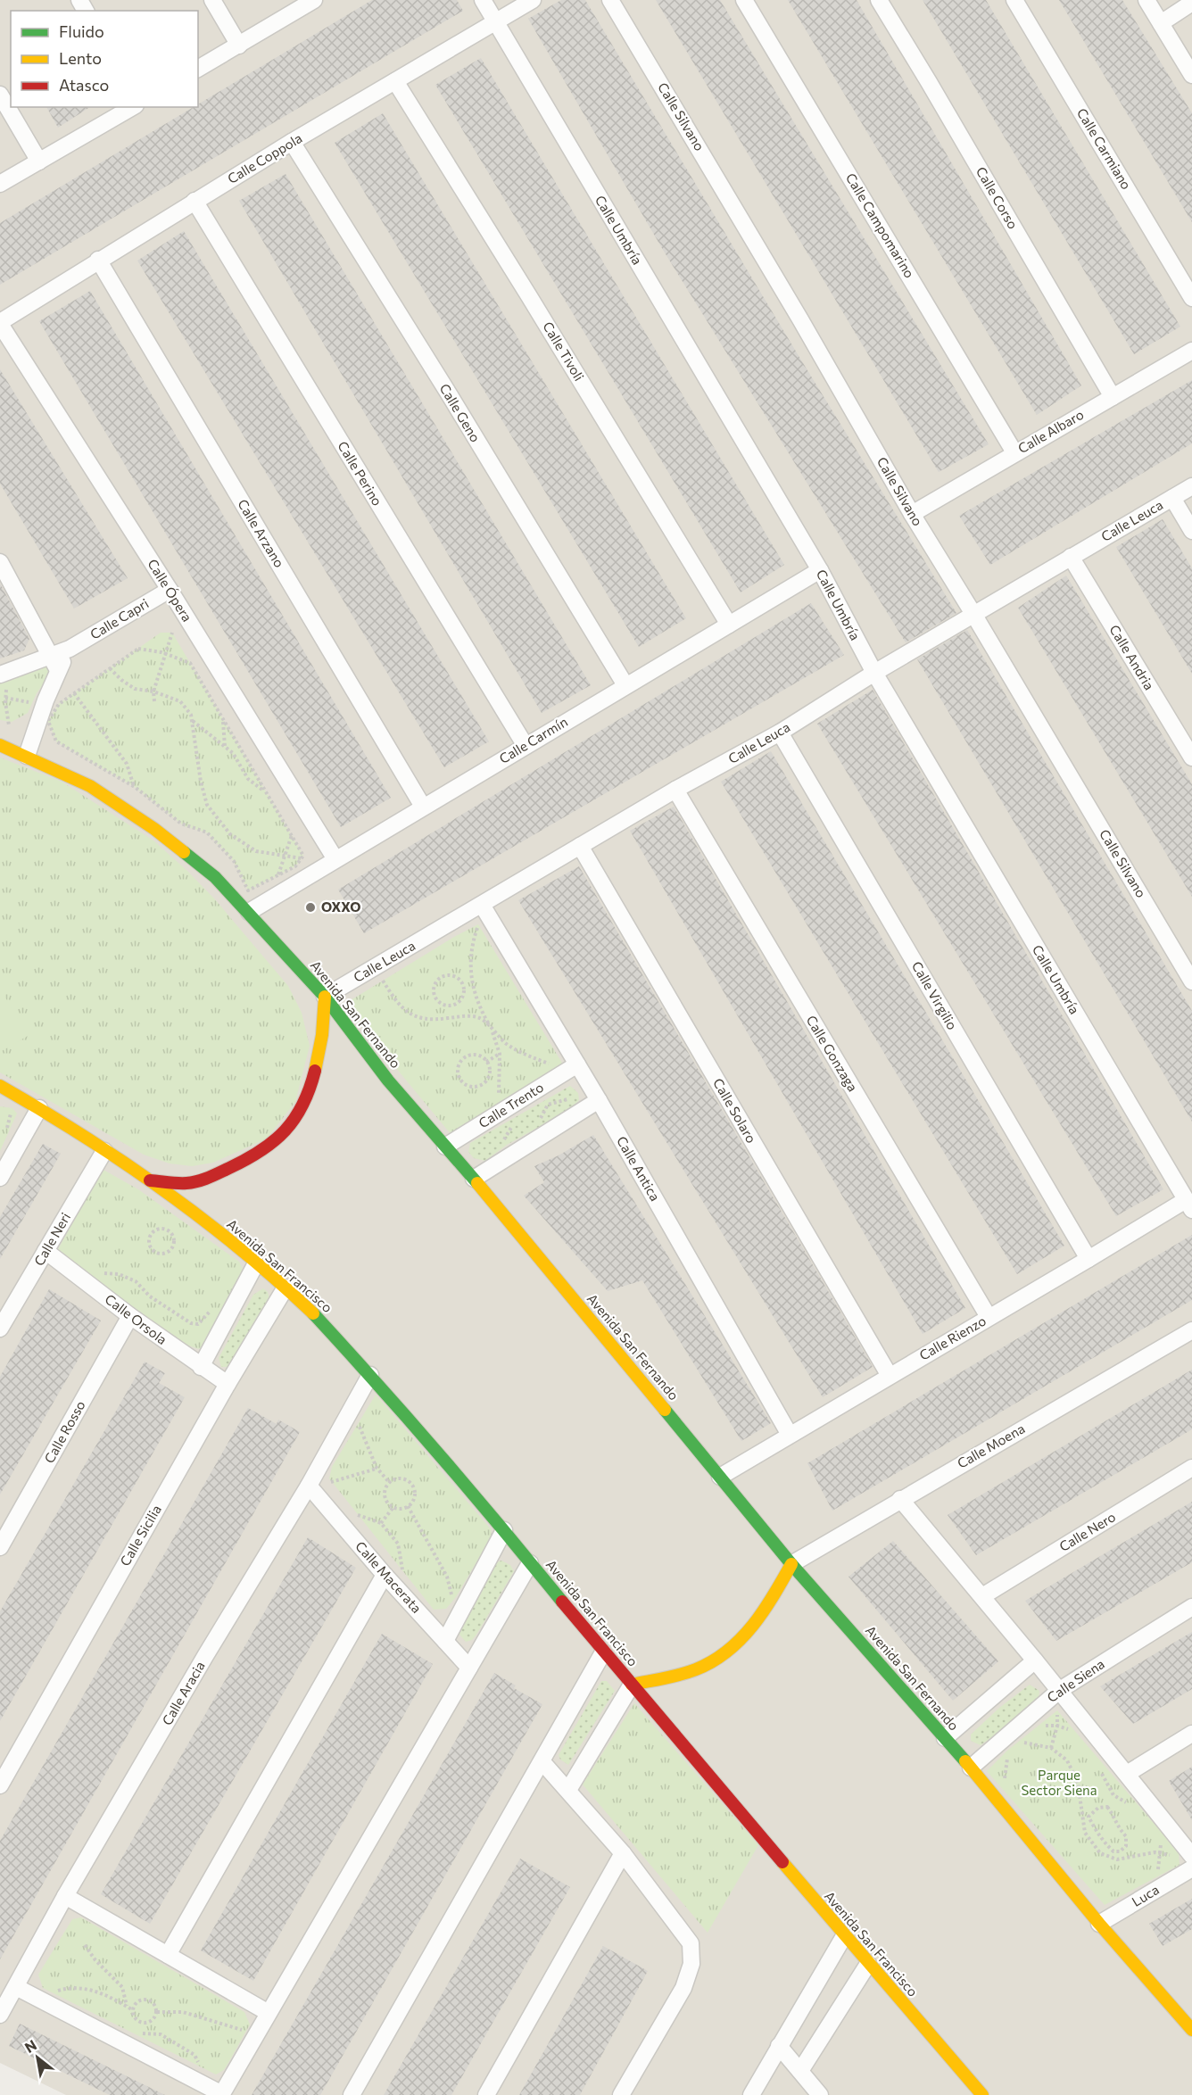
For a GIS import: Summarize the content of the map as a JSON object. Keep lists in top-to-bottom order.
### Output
{
  "streets": {
    "street": [
      "Calle Silvano",
      "Calle Carmiano",
      "Calle Coppola",
      "Calle Corso",
      "Calle Campomarino",
      "Calle Umbría",
      "Calle Tivoli",
      "Calle Geno",
      "Calle Albaro",
      "Calle Perino",
      "Calle Leuca",
      "Calle Arzano",
      "Calle Ópera",
      "Calle Capri",
      "Calle Andria",
      "Calle Carmín",
      "Calle Virgilio",
      "Avenida San Fernando",
      "Calle Gonzaga",
      "Calle Trento",
      "Calle Solaro",
      "Calle Antica",
      "Calle Neri",
      "Avenida San Francisco",
      "Calle Orsola",
      "Calle Rienzo",
      "Calle Rosso",
      "Calle Moena",
      "Calle Nero",
      "Calle Sicilia",
      "Calle Macerata",
      "Calle Siena",
      "Calle Aracia",
      "Luca"
    ]
  },
  "crossings": [
    ["Calle Silvano", "Calle Albaro"],
    ["Calle Silvano", "Calle Leuca"],
    ["Calle Coppola", "Calle Umbría"],
    ["Calle Coppola", "Calle Tivoli"],
    ["Calle Coppola", "Calle Geno"],
    ["Calle Coppola", "Calle Perino"],
    ["Calle Coppola", "Calle Arzano"],
    ["Calle Coppola", "Calle Ópera"],
    ["Calle Corso", "Calle Albaro"],
    ["Calle Campomarino", "Calle Albaro"],
    ["Calle Umbría", "Calle Leuca"],
    ["Calle Umbría", "Calle Carmín"],
    ["Calle Umbría", "Calle Rienzo"],
    ["Calle Tivoli", "Calle Carmín"],
    ["Calle Geno", "Calle Carmín"],
    ["Calle Perino", "Calle Carmín"],
    ["Calle Leuca", "Calle Andria"],
    ["Calle Leuca", "Calle Virgilio"],
    ["Calle Leuca", "Avenida San Fernando"],
    ["Calle Leuca", "Calle Gonzaga"],
    ["Calle Leuca", "Calle Solaro"],
    ["Calle Leuca", "Calle Antica"],
    ["Calle Arzano", "Calle Carmín"],
    ["Calle Ópera", "Calle Capri"],
    ["Calle Ópera", "Calle Carmín"],
    ["Calle Carmín", "Avenida San Fernando"],
    ["Calle Virgilio", "Calle Rienzo"],
    ["Avenida San Fernando", "Calle Trento"],
    ["Avenida San Fernando", "Calle Rienzo"],
    ["Avenida San Fernando", "Calle Moena"],
    ["Avenida San Fernando", "Calle Siena"],
    ["Avenida San Fernando", "Luca"],
    ["Calle Gonzaga", "Calle Rienzo"],
    ["Calle Trento", "Calle Antica"],
    ["Calle Solaro", "Calle Rienzo"],
    ["Calle Antica", "Calle Rienzo"],
    ["Calle Neri", "Calle Orsola"],
    ["Avenida San Francisco", "Calle Sicilia"],
    ["Avenida San Francisco", "Calle Aracia"],
    ["Calle Orsola", "Calle Rosso"],
    ["Calle Orsola", "Calle Sicilia"],
    ["Calle Macerata", "Calle Aracia"]
  ],
  "parks": ["Parque Sector Siena"],
  "places": ["OXXO"],
  "legend": ["Fluido", "Lento", "Atasco"],
  "north": "top left"
}
